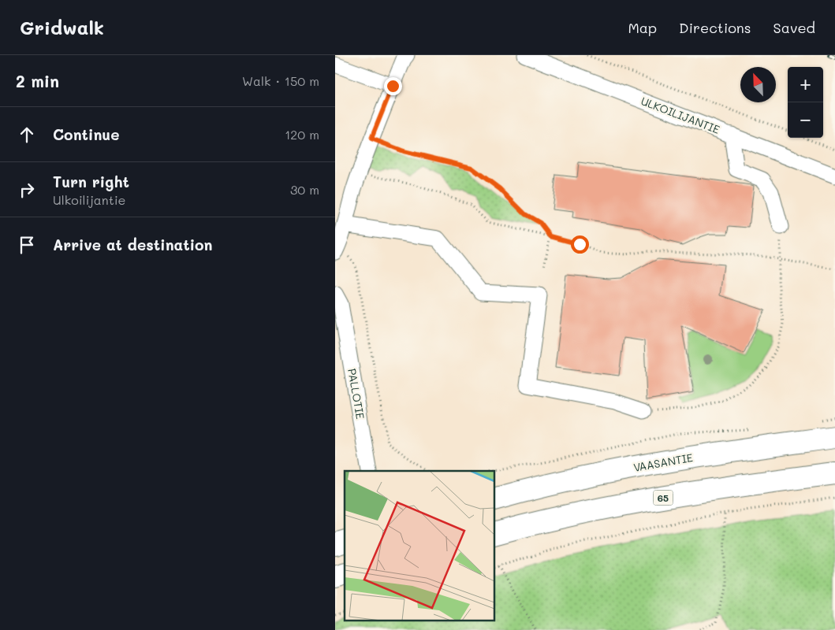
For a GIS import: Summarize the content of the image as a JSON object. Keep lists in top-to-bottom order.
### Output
{
  "streets": {
    "highway": ["VAASANTIE", "65"],
    "street": ["ULKOILIJANTIE", "PALLOTIE"]
  },
  "north": "top left",
  "page": {
    "header": "Gridwalk",
    "nav": ["Map", "Directions", "Saved"],
    "heading": ["2 min", "Walk · 150 m"],
    "map_buttons": ["+", "−"],
    "list": [
      ["Continue", "120 m"],
      ["Turn right", "Ulkoilijantie", "30 m"],
      "Arrive at destination"
    ]
  }
}
